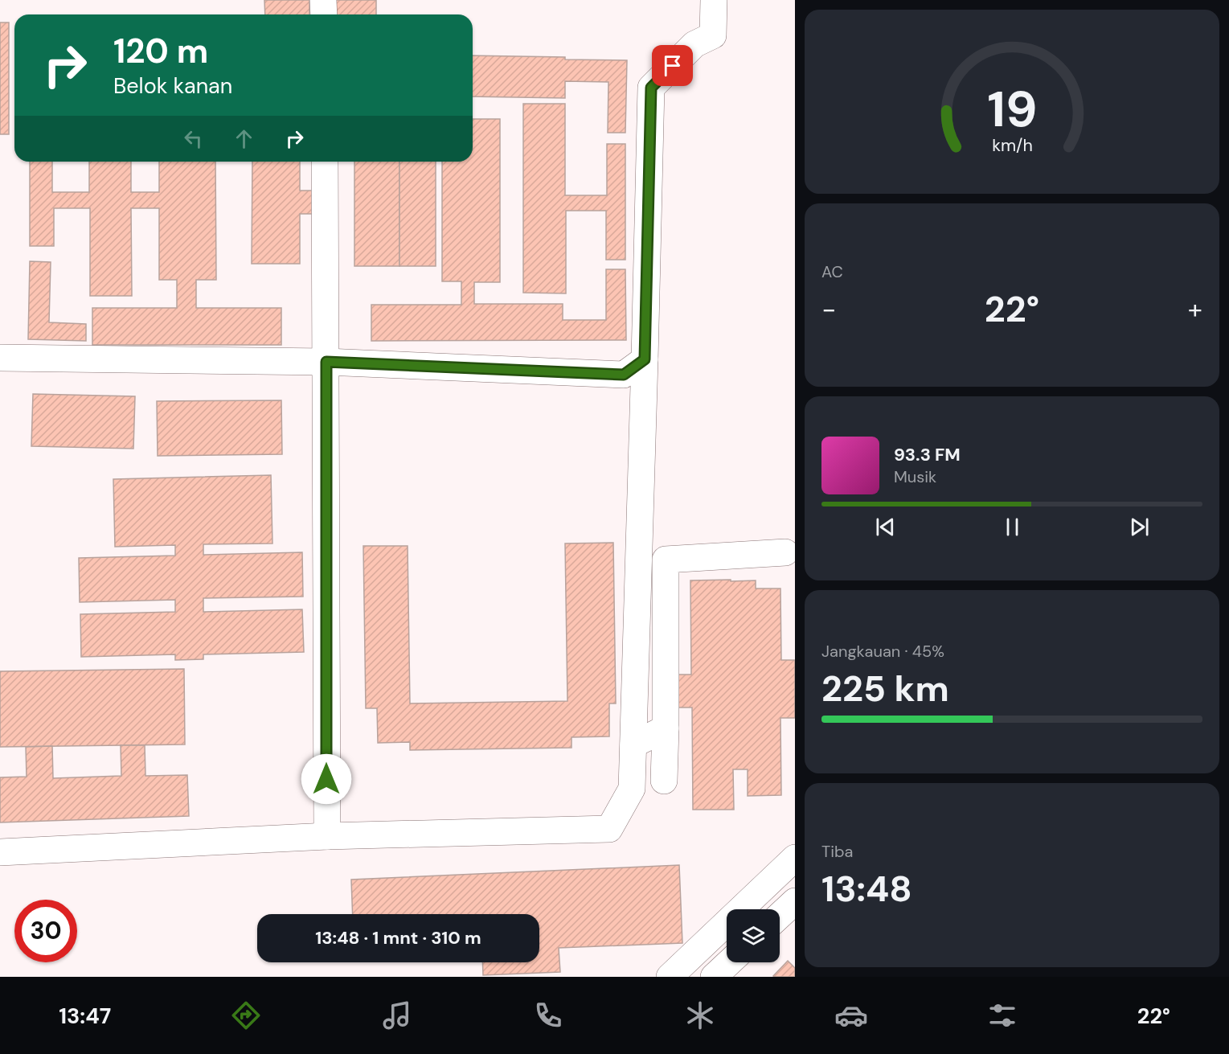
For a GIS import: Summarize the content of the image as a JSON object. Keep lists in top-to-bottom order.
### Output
{
  "page": {
    "turn": ["120 m", "Belok kanan"],
    "tile": [
      "AC",
      ["Jangkauan · 45%", "225 km"],
      ["Tiba", "13:48"]
    ],
    "heat": ["−", "22°", "+"],
    "song": ["93.3 FM", "Musik"],
    "limit": "30",
    "trip": "13:48 · 1 mnt · 310 m",
    "tabs": ["13:47", "22°"],
    "gauge": ["19", "km/h"]
  }
}
